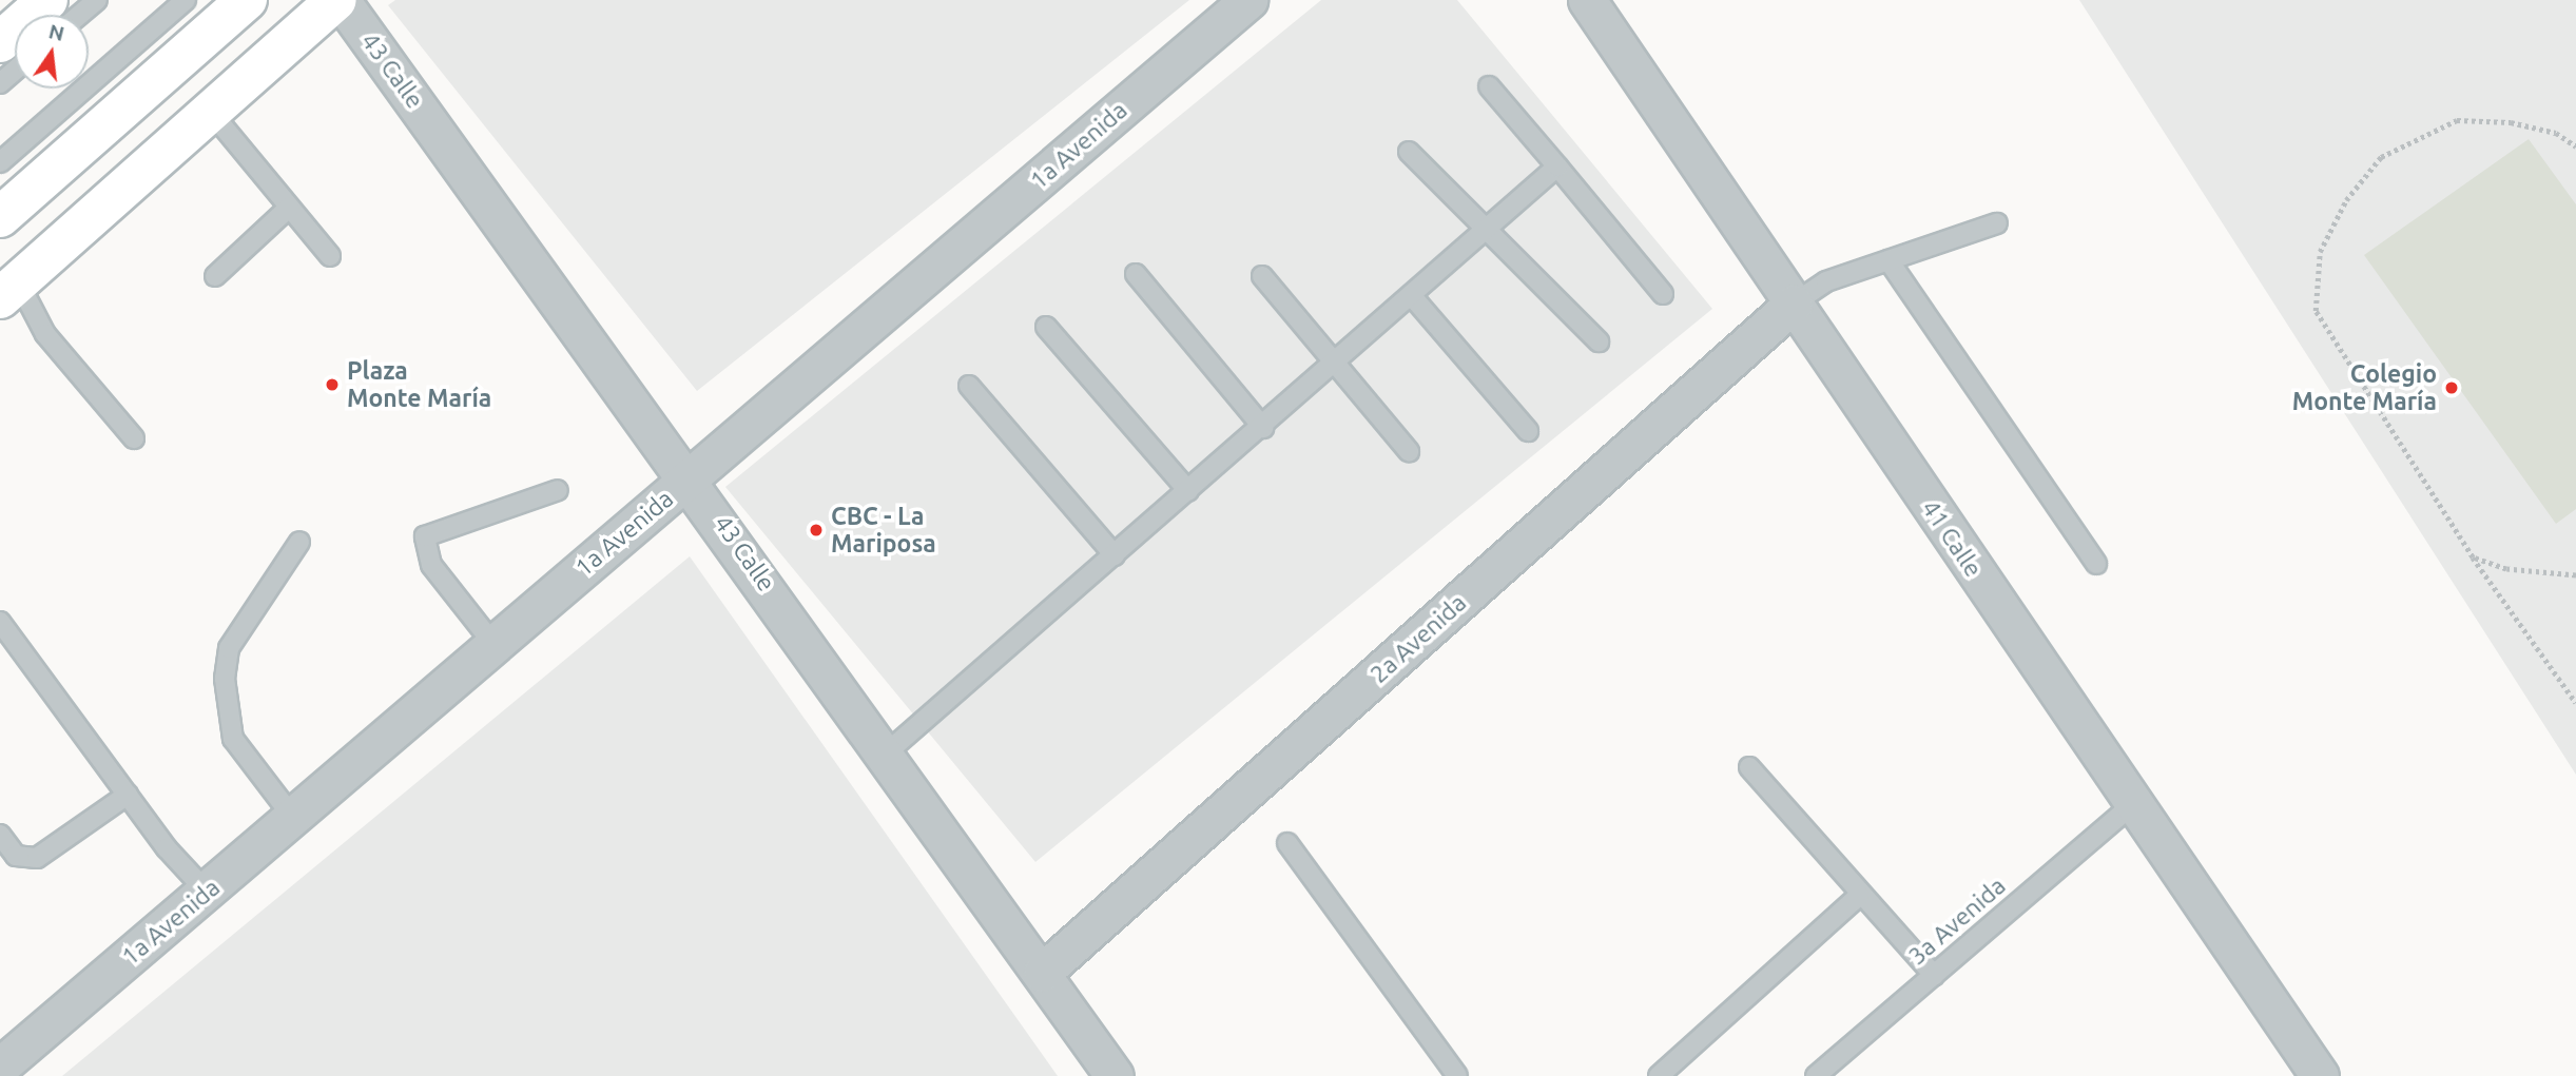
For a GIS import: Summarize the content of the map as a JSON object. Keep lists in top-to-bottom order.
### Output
{
  "streets": {
    "street": [
      "43 Calle",
      "1a Avenida",
      "41 Calle",
      "2a Avenida"
    ],
    "lane": ["3a Avenida"]
  },
  "crossings": [
    ["43 Calle", "1a Avenida"],
    ["43 Calle", "2a Avenida"],
    ["41 Calle", "2a Avenida"],
    ["41 Calle", "3a Avenida"]
  ],
  "places": ["Plaza Monte María", "Colegio Monte María", "CBC - La Mariposa"],
  "north": "top"
}
